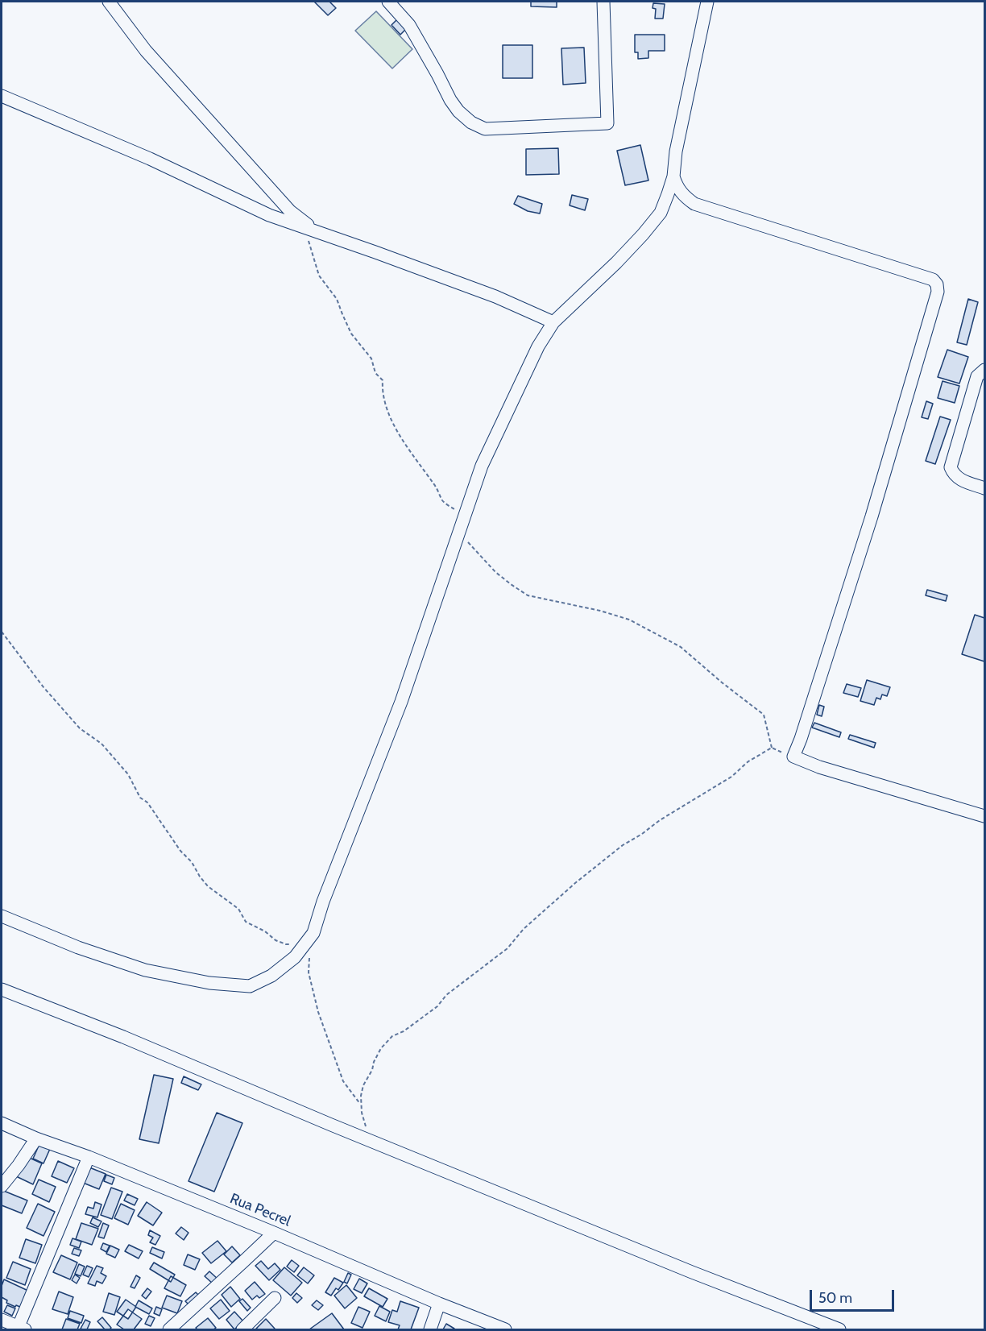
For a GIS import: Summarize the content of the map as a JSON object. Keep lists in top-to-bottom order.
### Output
{
  "streets": {
    "street": ["Rua Pecrel"]
  },
  "scale_bar": "50 m"
}
